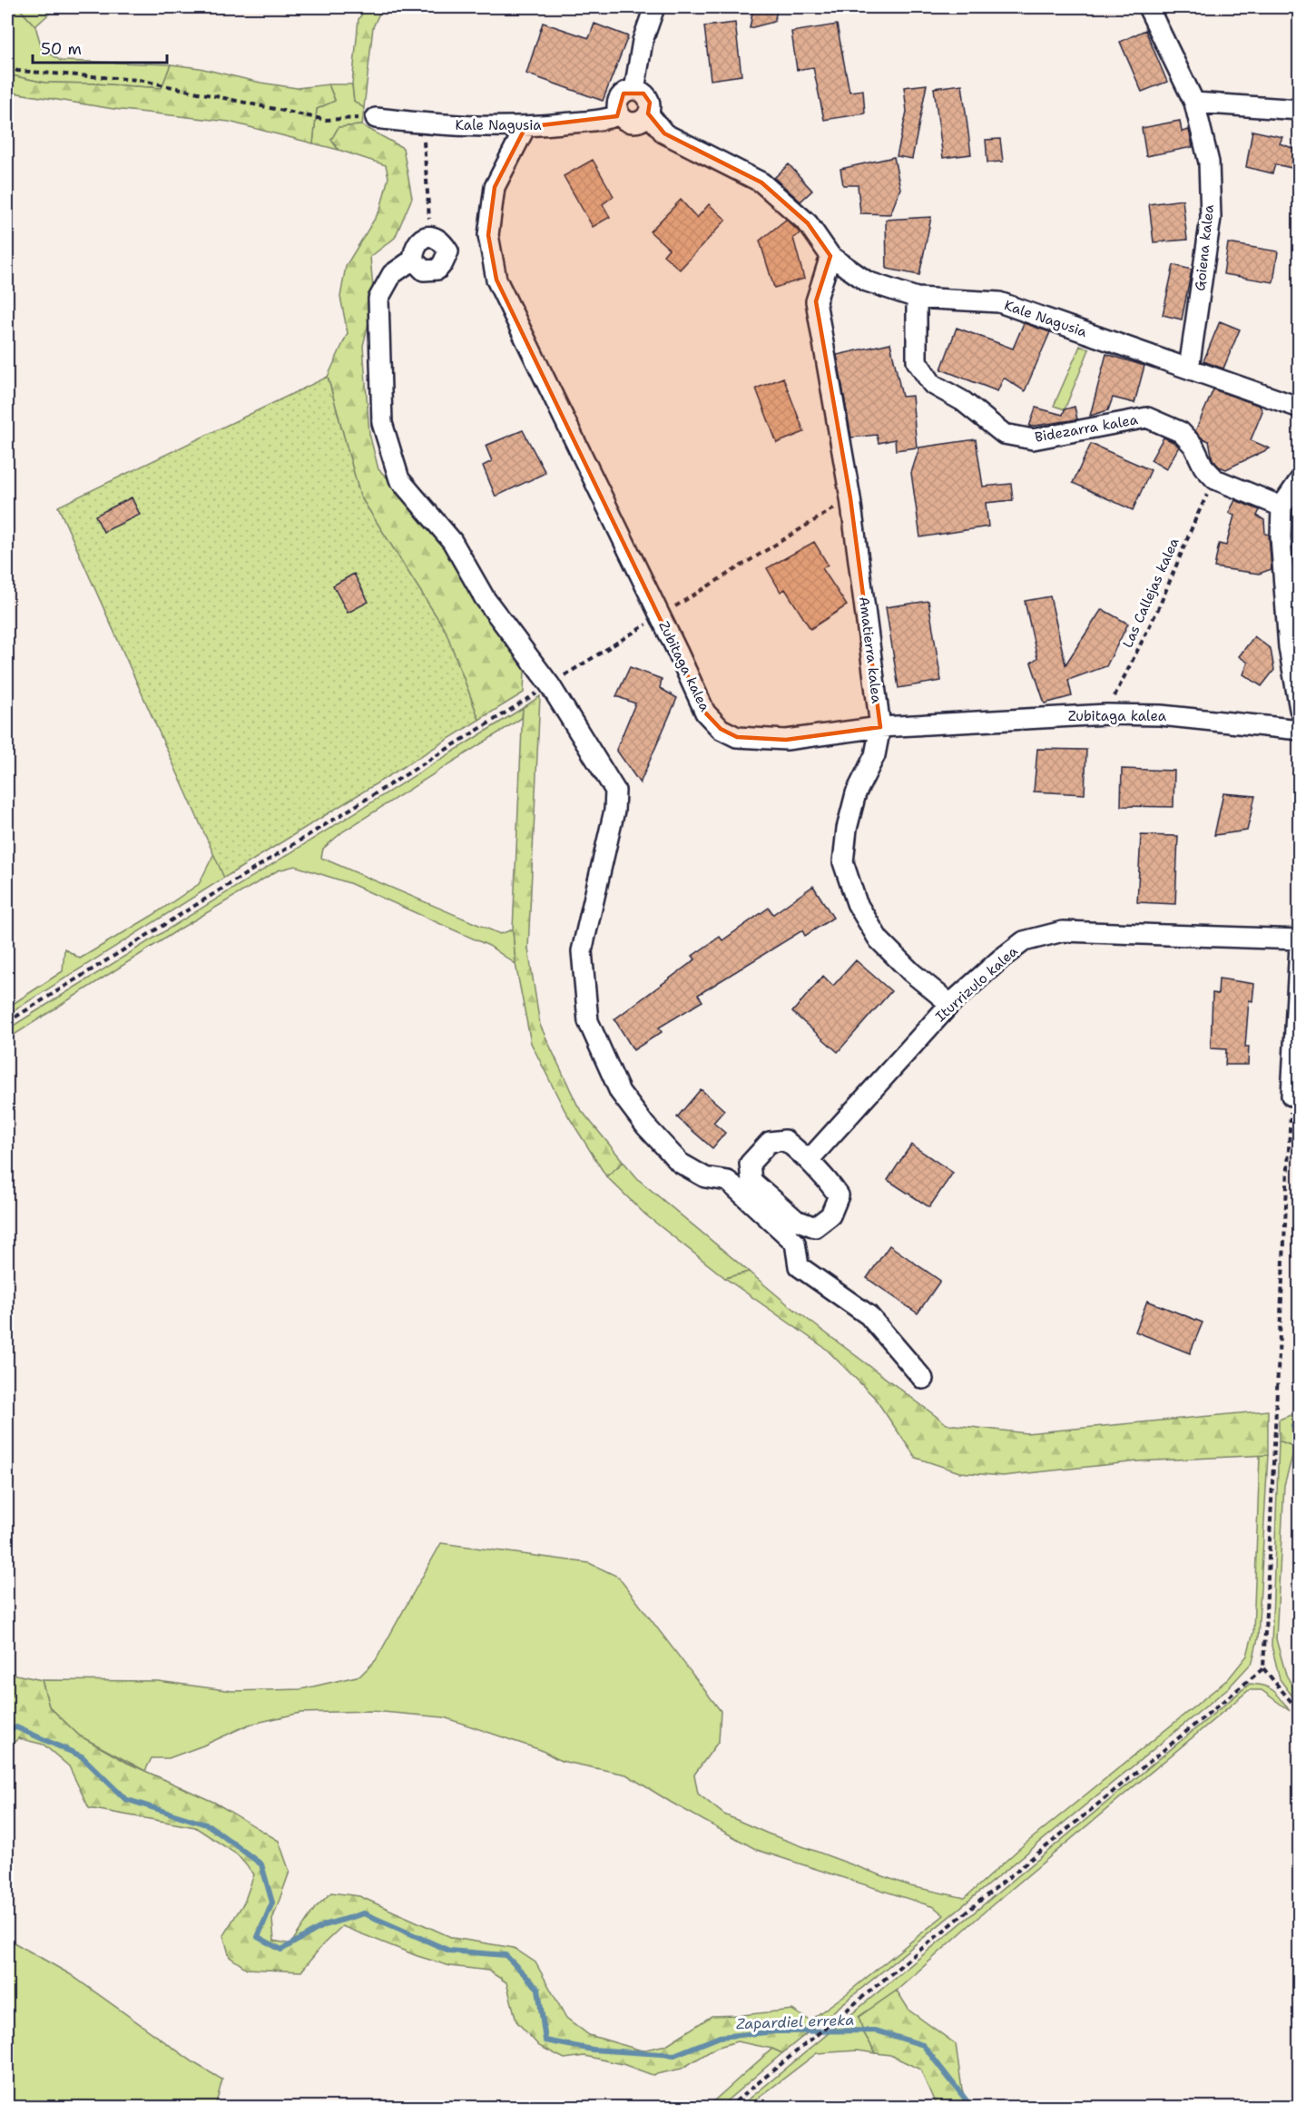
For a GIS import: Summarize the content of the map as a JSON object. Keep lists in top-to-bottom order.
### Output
{
  "streets": {
    "street": [
      "Kale Nagusia",
      "Goiena kalea",
      "Bidezarra kalea",
      "Amatierra kalea",
      "Zubitaga kalea",
      "Iturrizulo kalea"
    ],
    "path": ["Las Callejas kalea"]
  },
  "crossings": [
    ["Kale Nagusia", "Goiena kalea"],
    ["Kale Nagusia", "Bidezarra kalea"],
    ["Kale Nagusia", "Amatierra kalea"],
    ["Kale Nagusia", "Zubitaga kalea"],
    ["Bidezarra kalea", "Las Callejas kalea"],
    ["Las Callejas kalea", "Zubitaga kalea"],
    ["Amatierra kalea", "Zubitaga kalea"],
    ["Amatierra kalea", "Iturrizulo kalea"]
  ],
  "water": ["Zapardiel erreka"],
  "scale_bar": "50 m"
}
